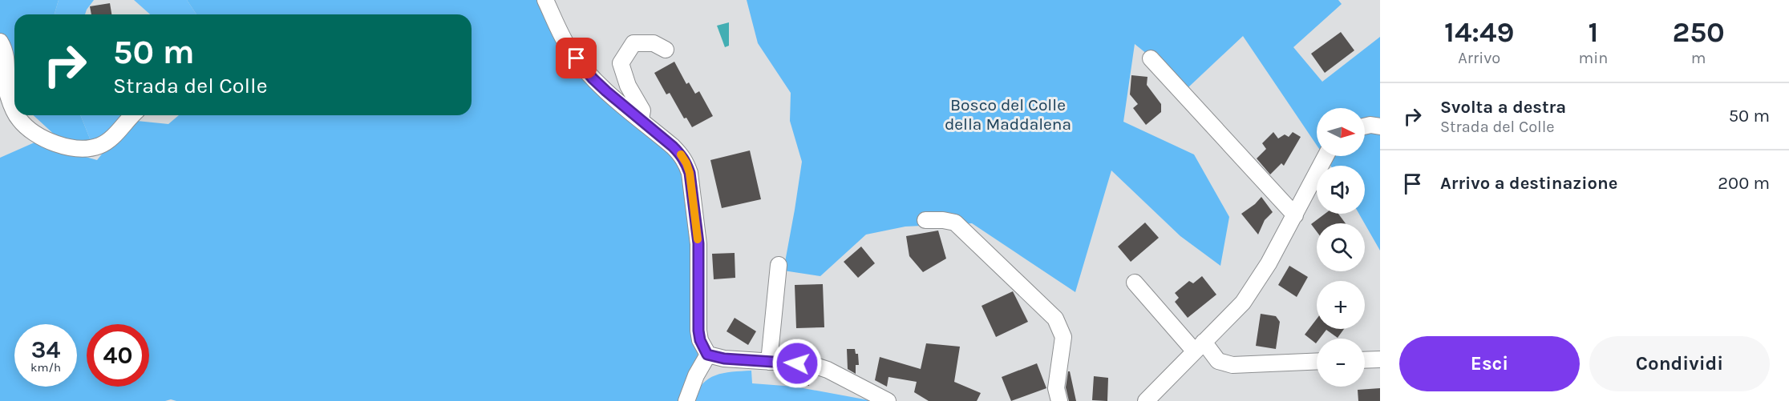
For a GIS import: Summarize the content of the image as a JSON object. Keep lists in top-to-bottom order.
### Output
{
  "parks": ["Bosco del Colle della Maddalena"],
  "north": "right",
  "page": {
    "eta": [
      "14:49",
      "Arrivo",
      "1",
      "min",
      "250",
      "m"
    ],
    "turn": ["50 m", "Strada del Colle"],
    "list": [
      {
        "name": "Svolta a destra",
        "note": "Strada del Colle",
        "value": "50 m"
      },
      {
        "name": "Arrivo a destinazione",
        "value": "200 m"
      }
    ],
    "map_buttons": ["+", "−"],
    "speed": "34 km/h",
    "limit": "40",
    "buttons": ["Esci", "Condividi"]
  }
}
